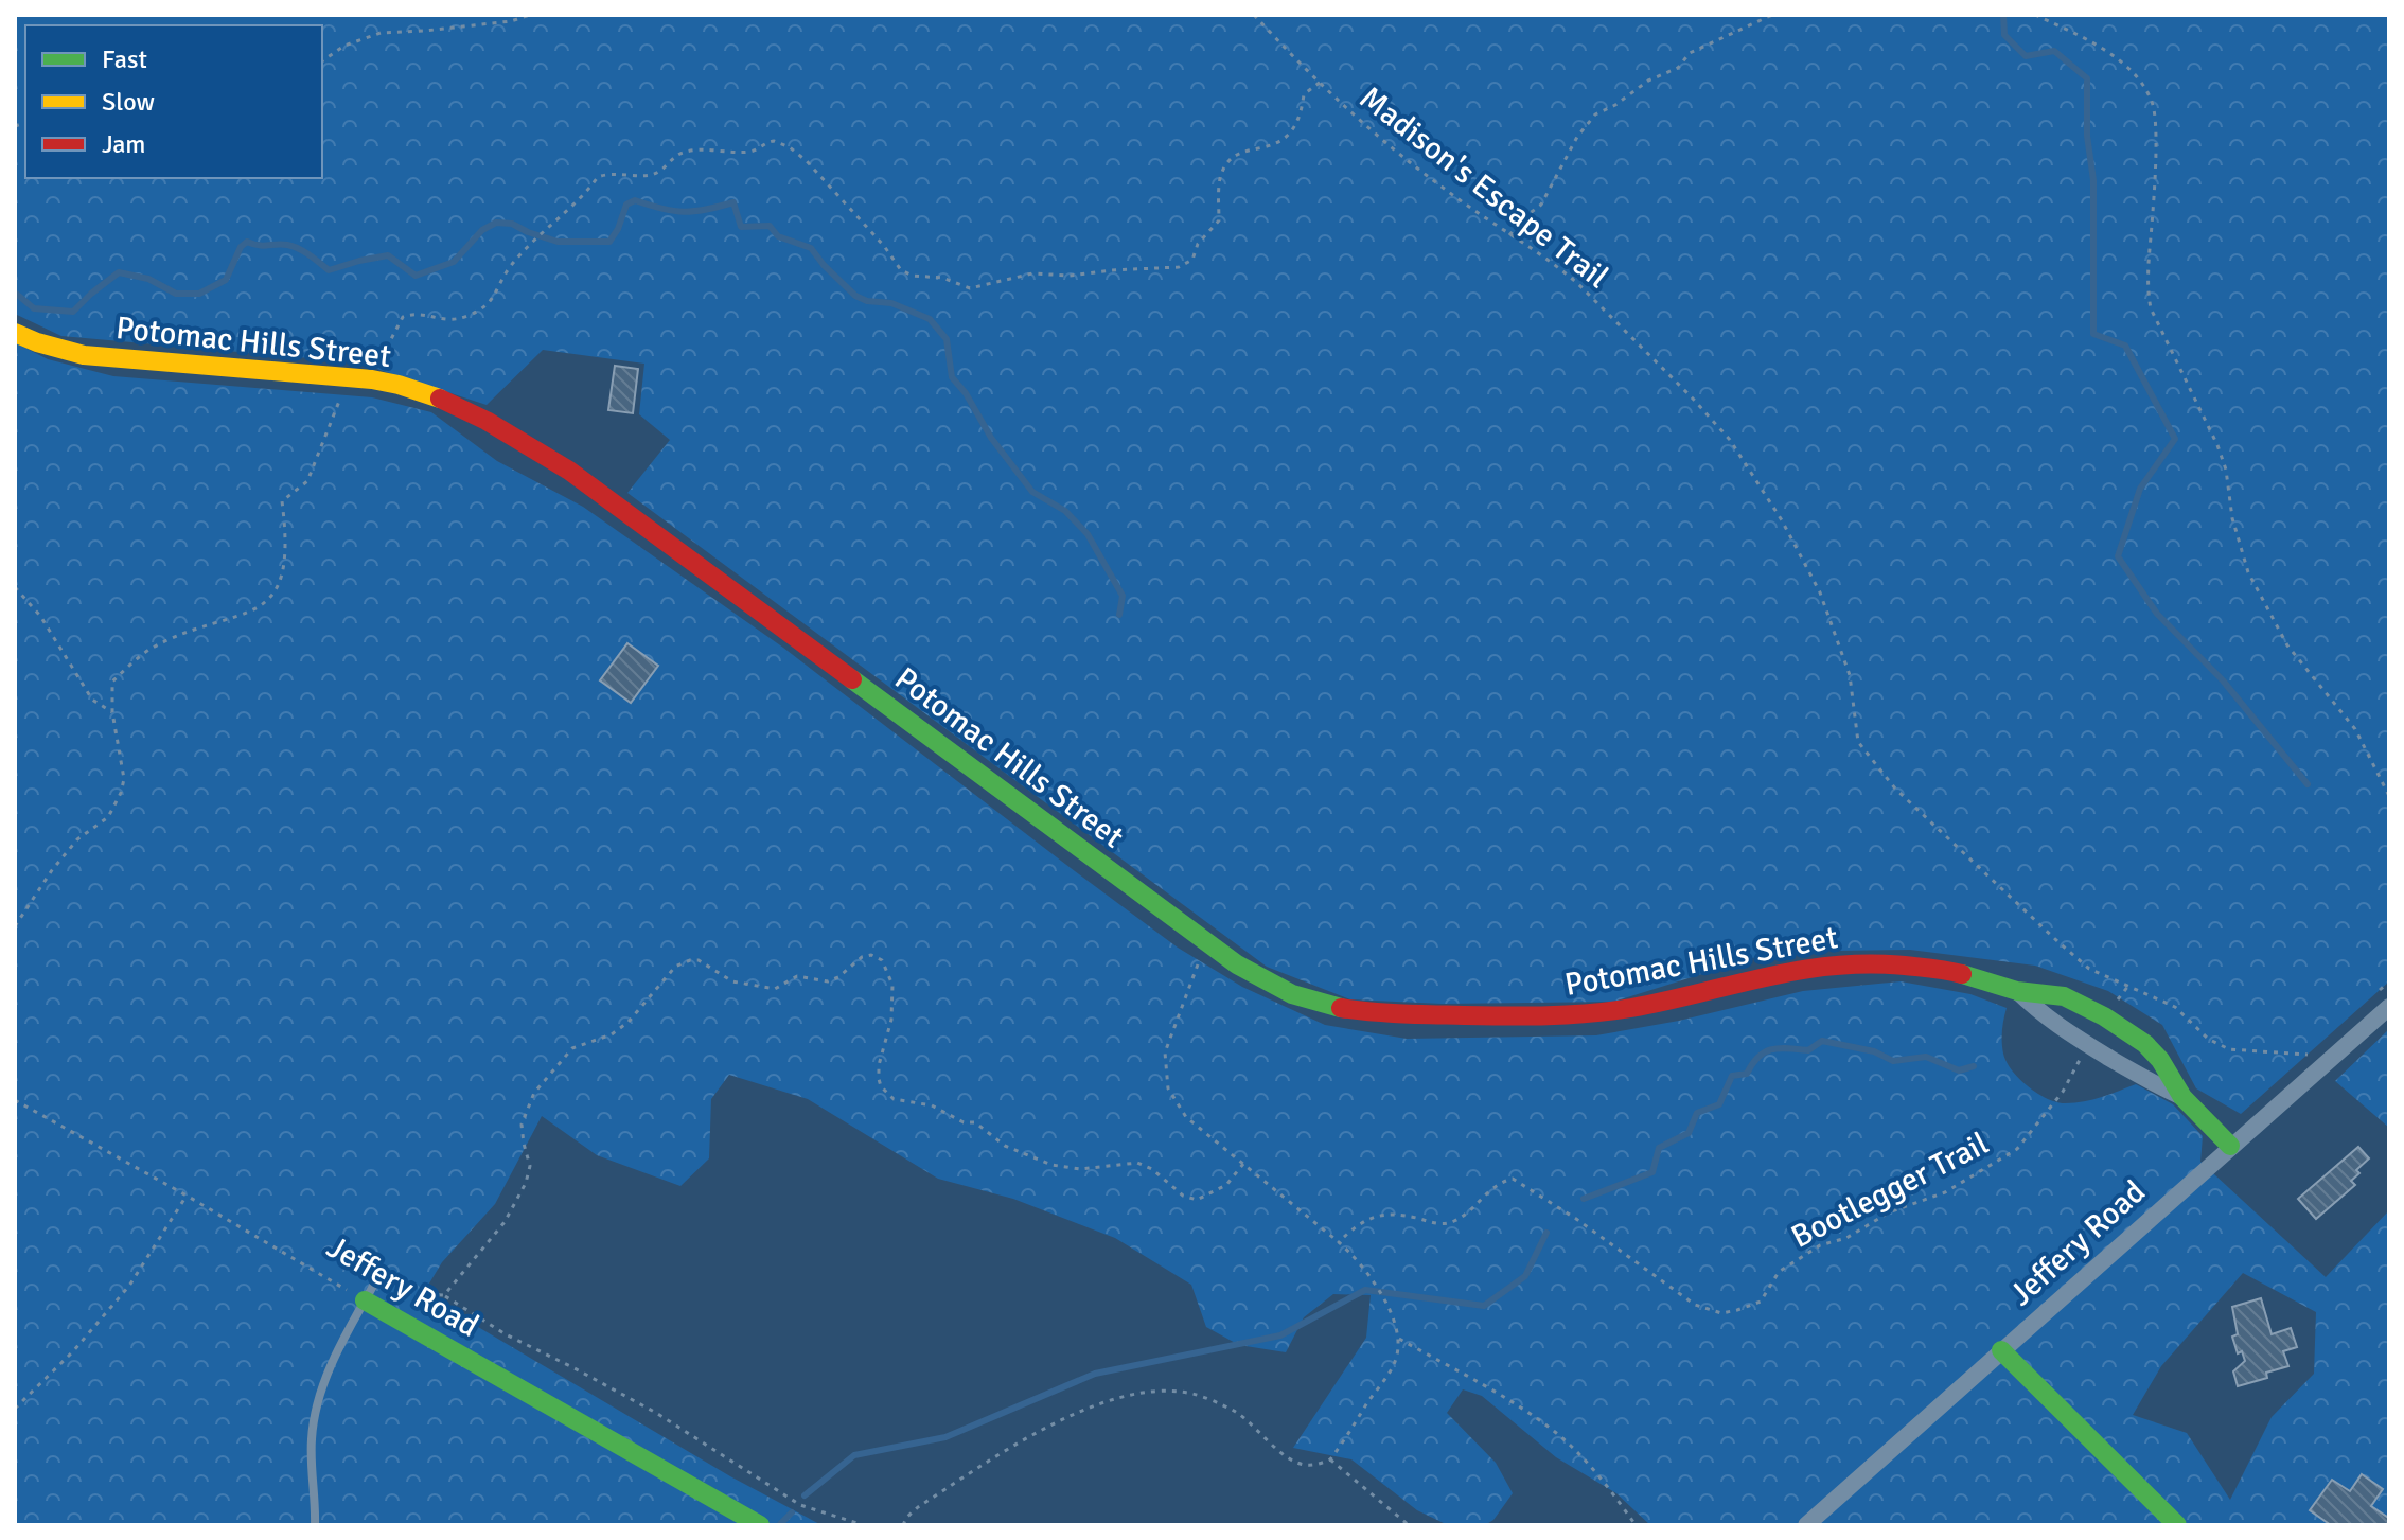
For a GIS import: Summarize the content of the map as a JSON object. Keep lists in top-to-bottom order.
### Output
{
  "streets": {
    "street": ["Potomac Hills Street", "Jeffery Road"],
    "path": ["Madison's Escape Trail", "Bootlegger Trail"]
  },
  "crossings": [
    ["Potomac Hills Street", "Bootlegger Trail"],
    ["Potomac Hills Street", "Jeffery Road"]
  ],
  "legend": ["Fast", "Slow", "Jam"]
}
